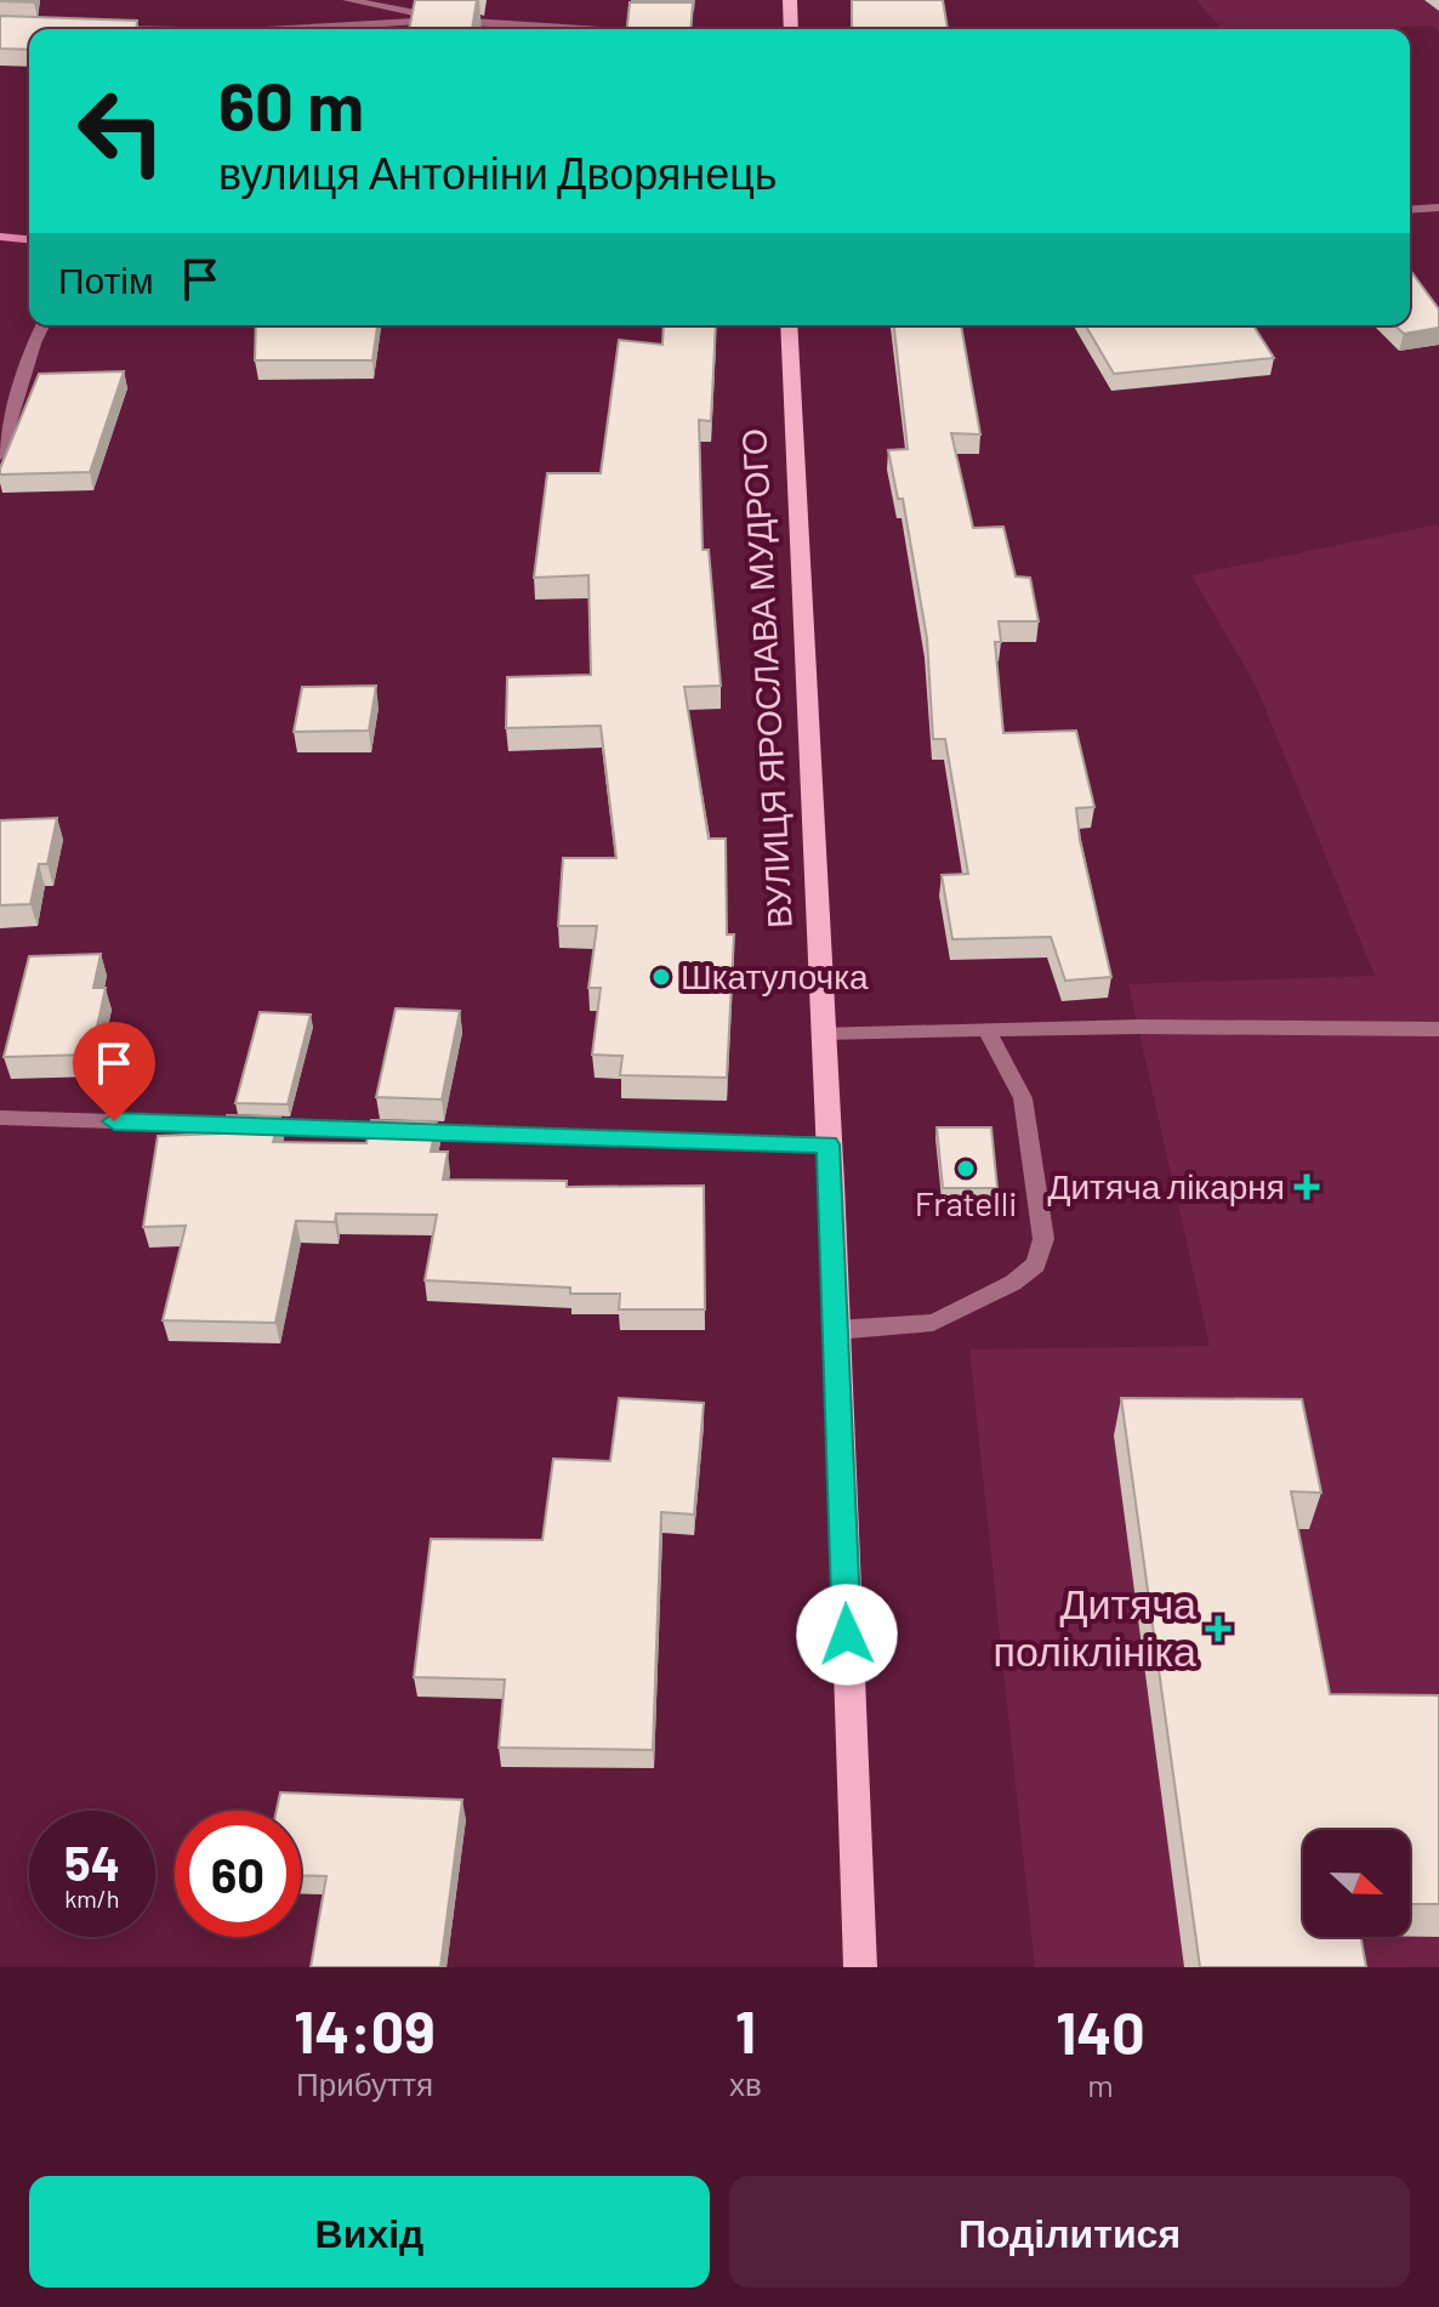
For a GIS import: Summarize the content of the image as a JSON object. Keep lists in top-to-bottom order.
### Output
{
  "streets": {
    "main road": ["ВУЛИЦЯ ЯРОСЛАВА МУДРОГО"]
  },
  "places": {
    "other": ["Шкатулочка", "Fratelli"],
    "health": ["Дитяча лікарня", "Дитяча поліклініка"]
  },
  "north": "right",
  "page": {
    "turn": ["60 m", "вулиця Антоніни Дворянець"],
    "then": "Потім",
    "speed": "54 km/h",
    "limit": "60",
    "eta": [
      "14:09",
      "Прибуття",
      "1",
      "хв",
      "140",
      "m"
    ],
    "buttons": ["Вихід", "Поділитися"]
  }
}
